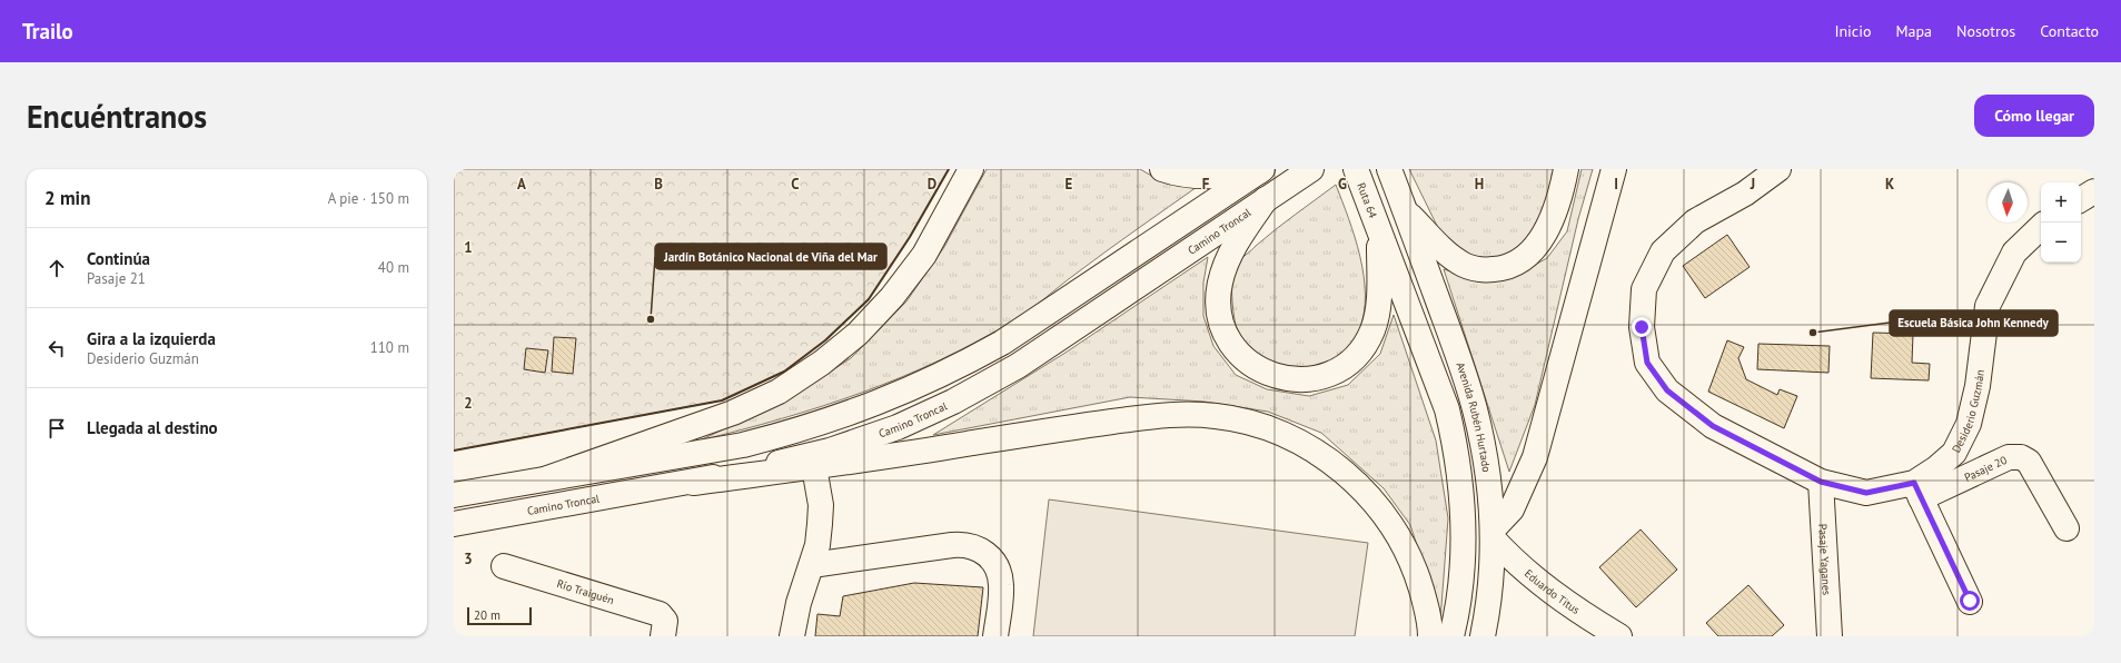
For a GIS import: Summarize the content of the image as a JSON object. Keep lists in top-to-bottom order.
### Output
{
  "streets": {
    "main road": [
      "Ruta 64",
      "Camino Troncal",
      "Desiderio Guzmán",
      "Avenida Rubén Hurtado",
      "Pasaje 20",
      "Pasaje Yaganes",
      "Río Traiguén",
      "Eduardo Titus"
    ]
  },
  "crossings": [
    ["Ruta 64", "Avenida Rubén Hurtado"],
    ["Desiderio Guzmán", "Pasaje 20"],
    ["Desiderio Guzmán", "Pasaje Yaganes"],
    ["Avenida Rubén Hurtado", "Eduardo Titus"]
  ],
  "places": ["Jardín Botánico Nacional de Viña del Mar", "Escuela Básica John Kennedy"],
  "scale_bar": "20 m",
  "north": "bottom",
  "page": {
    "header": "Trailo",
    "nav": [
      "Inicio",
      "Mapa",
      "Nosotros",
      "Contacto"
    ],
    "buttons": "Cómo llegar",
    "title": "Encuéntranos",
    "heading": ["2 min", "A pie · 150 m"],
    "map_buttons": ["+", "−"],
    "list": [
      ["Continúa", "Pasaje 21", "40 m"],
      ["Gira a la izquierda", "Desiderio Guzmán", "110 m"],
      "Llegada al destino"
    ],
    "scale": "20 m"
  },
  "grid": {
    "columns": [
      "A",
      "B",
      "C",
      "D",
      "E",
      "F",
      "G",
      "H",
      "I",
      "J",
      "K"
    ],
    "rows": ["1", "2", "3"]
  }
}
